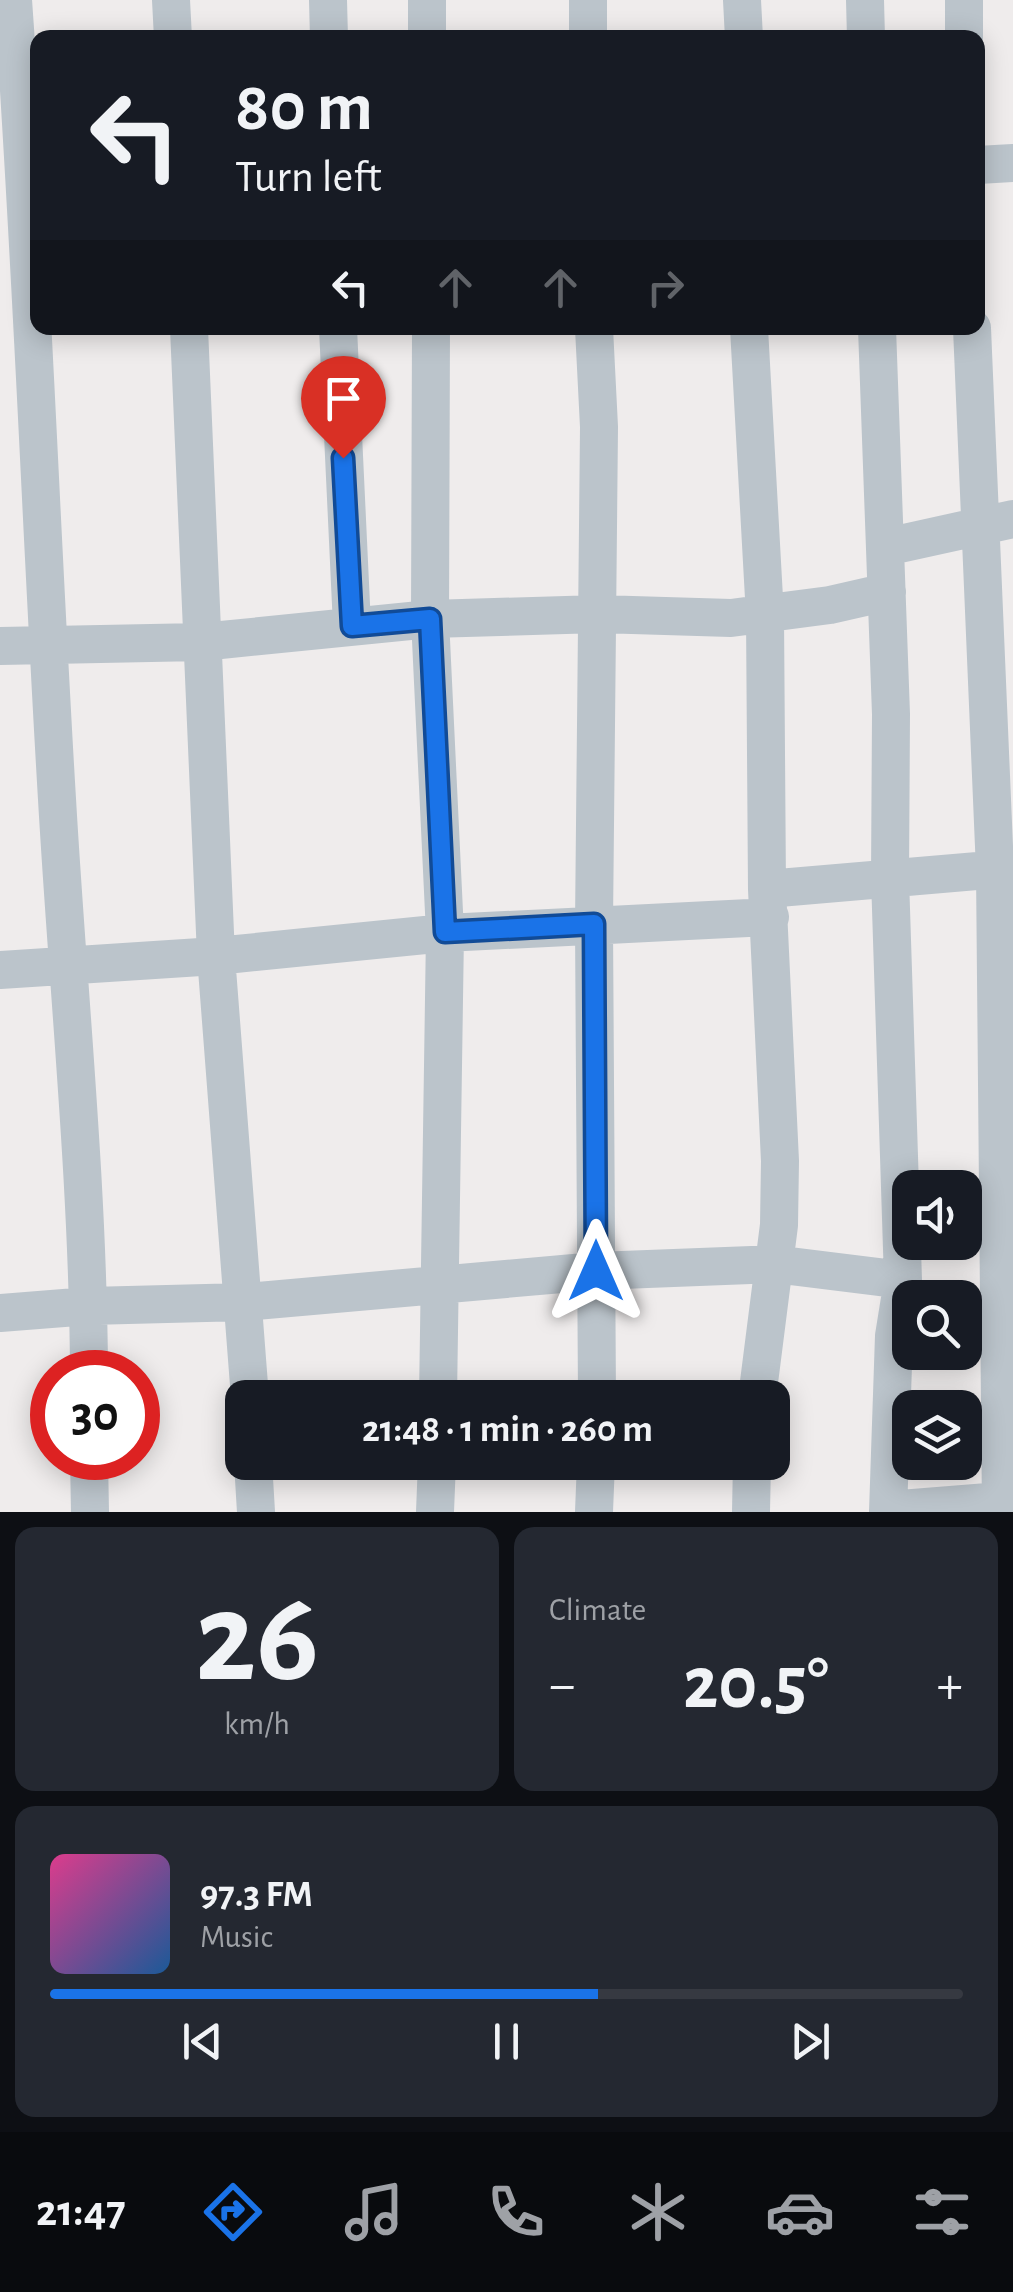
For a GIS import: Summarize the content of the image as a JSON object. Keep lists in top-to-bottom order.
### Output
{
  "page": {
    "turn": ["80 m", "Turn left"],
    "limit": "30",
    "trip": "21:48 · 1 min · 260 m",
    "tile": [
      ["26", "km/h"],
      "Climate"
    ],
    "heat": ["−", "20.5°", "+"],
    "song": ["97.3 FM", "Music"],
    "tabs": "21:47"
  }
}
